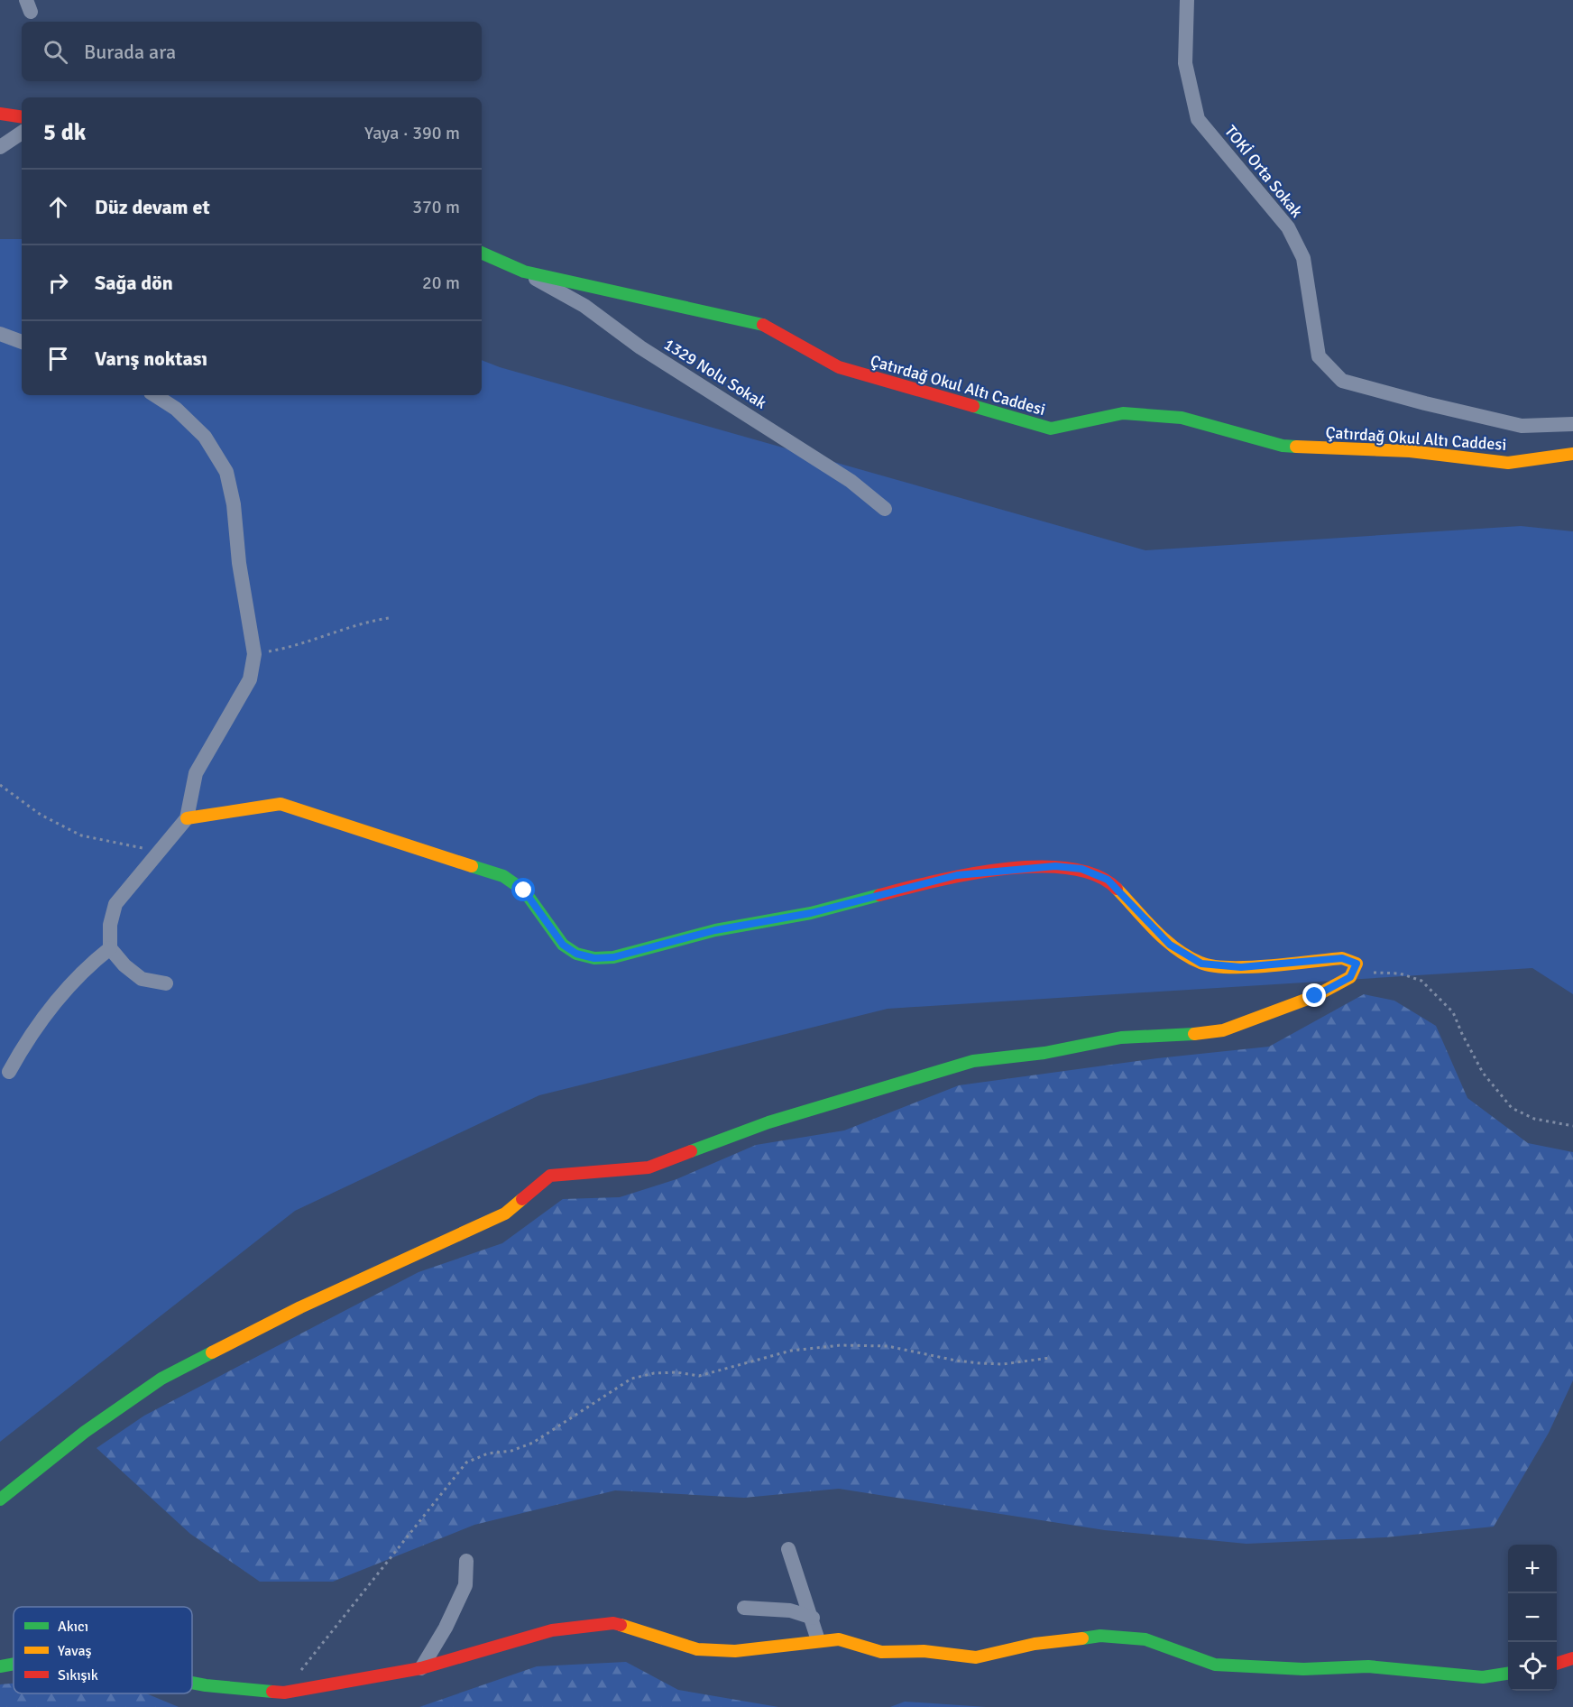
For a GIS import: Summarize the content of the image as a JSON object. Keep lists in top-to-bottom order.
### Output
{
  "streets": {
    "street": ["TOKİ Orta Sokak", "1329 Nolu Sokak", "Çatırdağ Okul Altı Caddesi"]
  },
  "crossings": [
    ["1329 Nolu Sokak", "Çatırdağ Okul Altı Caddesi"]
  ],
  "legend": ["Akıcı", "Yavaş", "Sıkışık"],
  "page": {
    "search": "Burada ara",
    "heading": ["5 dk", "Yaya · 390 m"],
    "list": [
      ["Düz devam et", "370 m"],
      ["Sağa dön", "20 m"],
      "Varış noktası"
    ],
    "map_buttons": ["+", "−"]
  }
}
